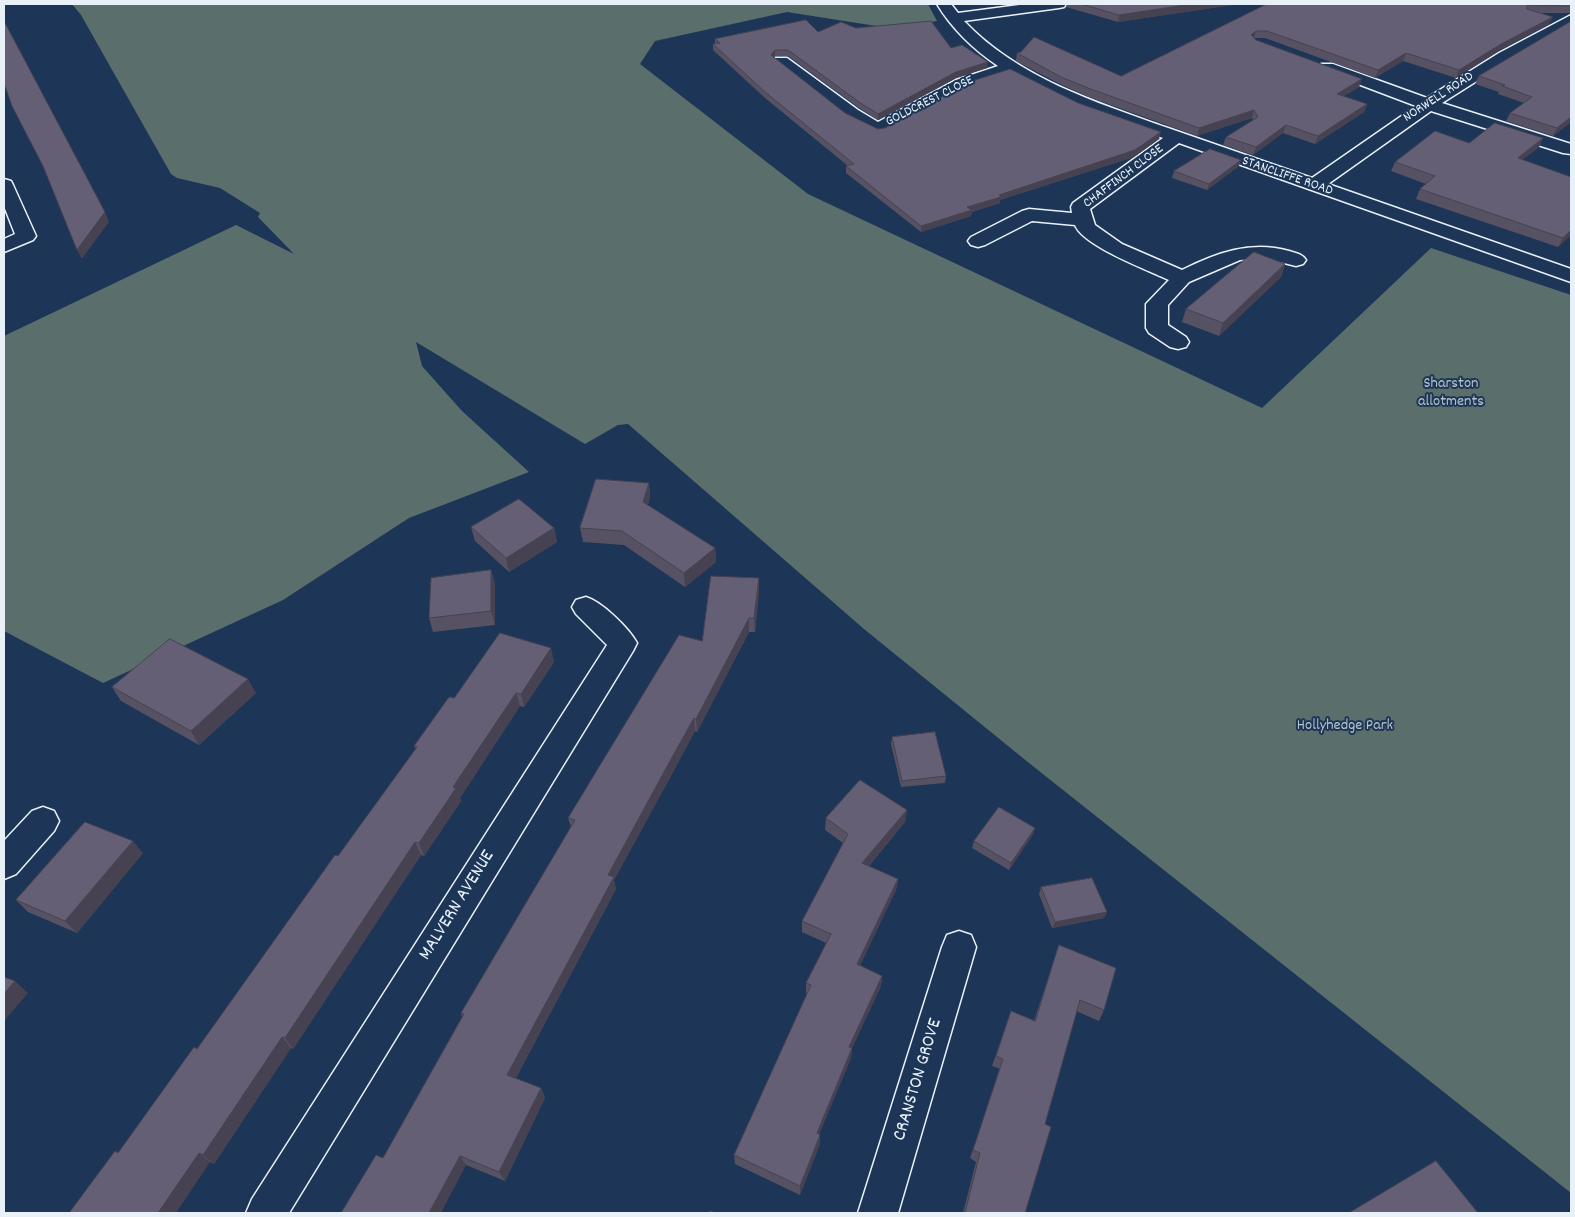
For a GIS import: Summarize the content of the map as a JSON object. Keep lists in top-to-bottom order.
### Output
{
  "streets": {
    "street": [
      "NORWELL ROAD",
      "GOLDCREST CLOSE",
      "CHAFFINCH CLOSE",
      "STANCLIFFE ROAD",
      "MALVERN AVENUE",
      "CRANSTON GROVE"
    ]
  },
  "crossings": [
    ["NORWELL ROAD", "STANCLIFFE ROAD"],
    ["GOLDCREST CLOSE", "STANCLIFFE ROAD"],
    ["CHAFFINCH CLOSE", "STANCLIFFE ROAD"]
  ],
  "parks": ["Sharston allotments", "Hollyhedge Park"]
}
